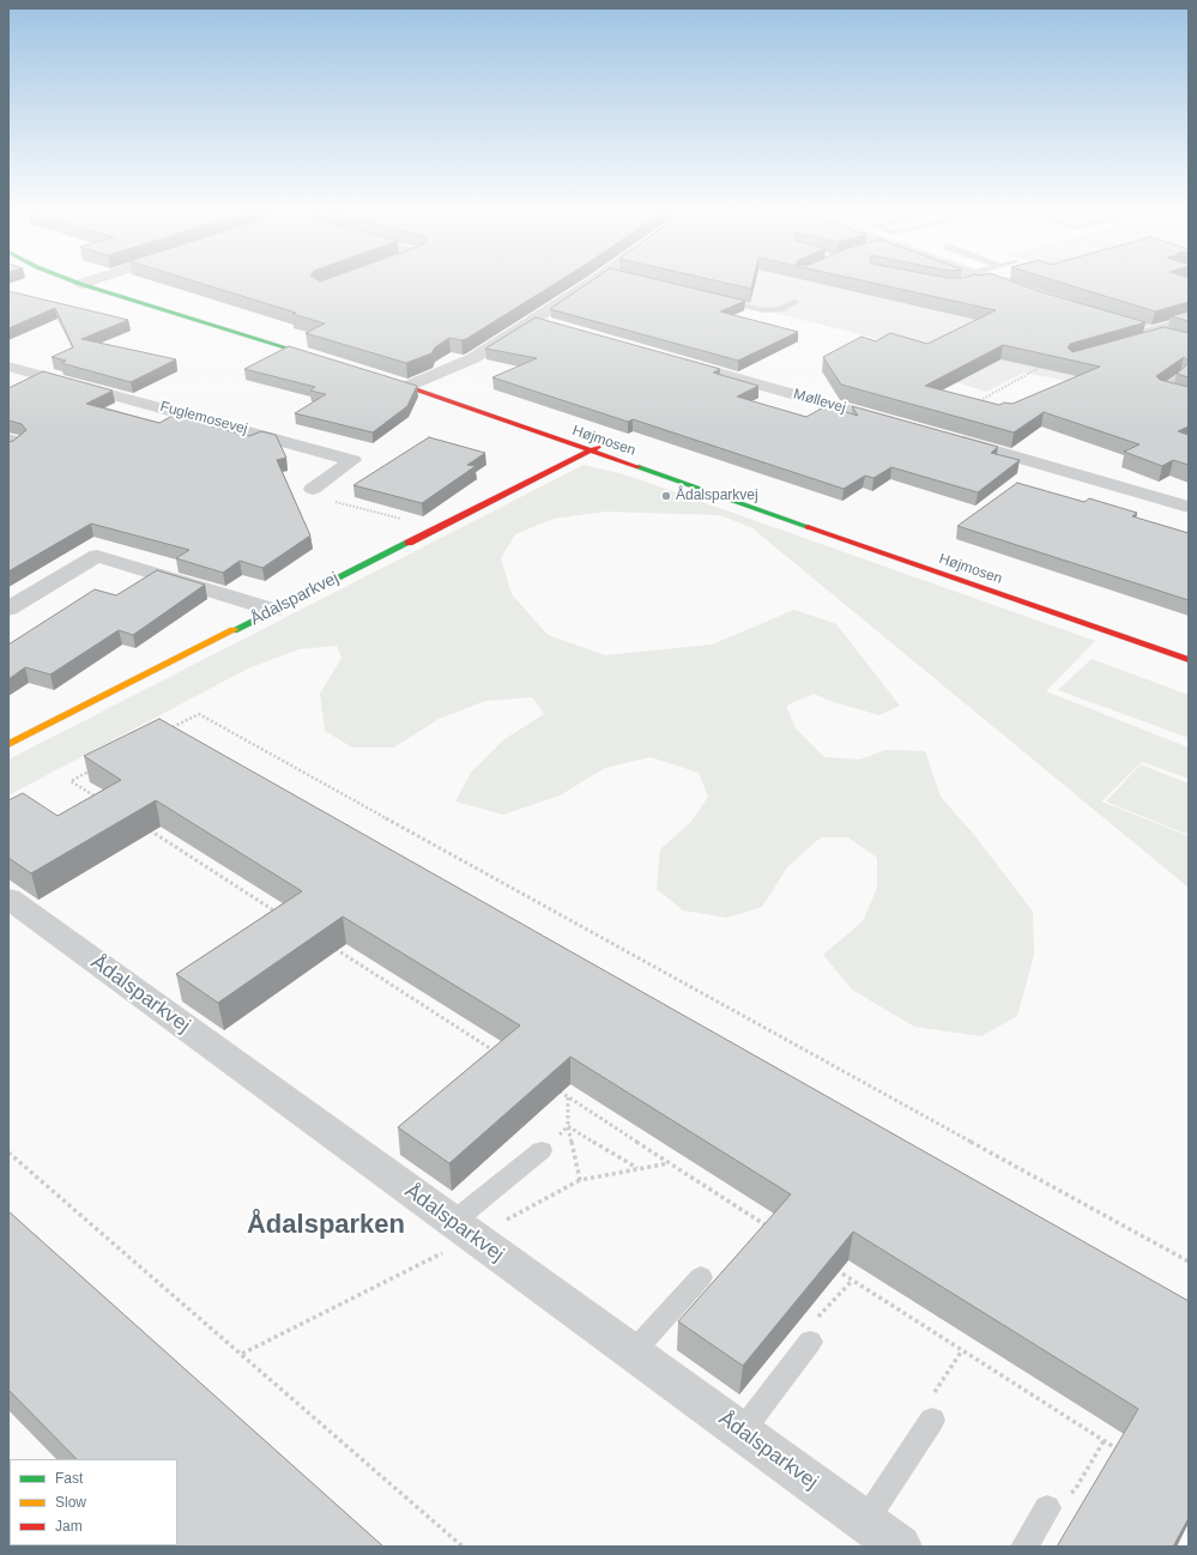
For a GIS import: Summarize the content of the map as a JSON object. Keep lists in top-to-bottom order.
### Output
{
  "streets": {
    "street": [
      "Møllevej",
      "Fuglemosevej",
      "Højmosen",
      "Ådalsparkvej"
    ]
  },
  "crossings": [
    ["Højmosen", "Ådalsparkvej"]
  ],
  "districts": ["Ådalsparken"],
  "places": ["Ådalsparkvej"],
  "legend": ["Fast", "Slow", "Jam"]
}
